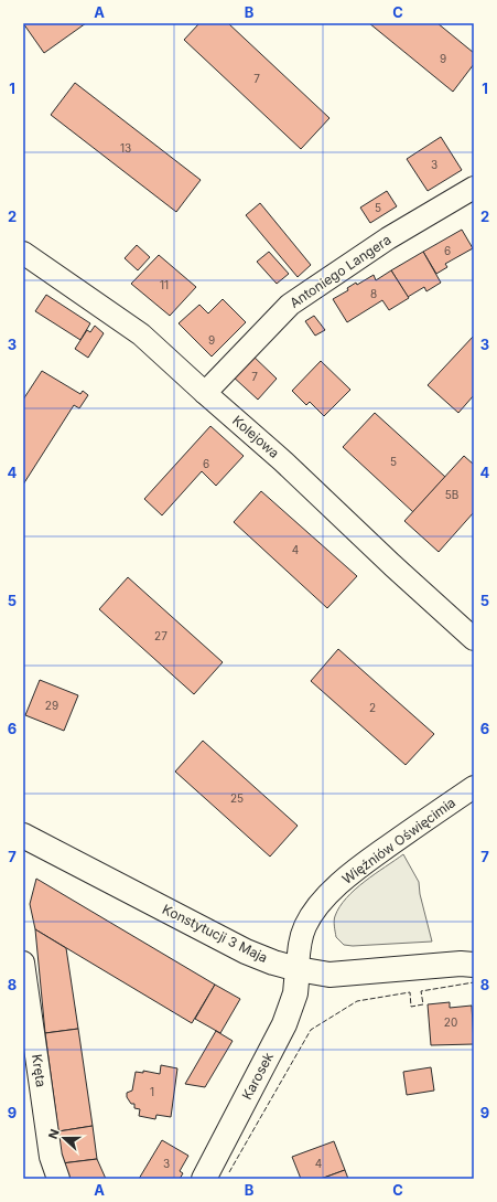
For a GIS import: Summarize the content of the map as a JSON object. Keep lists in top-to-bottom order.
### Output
{
  "streets": {
    "main road": ["Konstytucji 3 Maja", "Karosek"],
    "street": [
      "Antoniego Langera",
      "Kolejowa",
      "Więźniów Oświęcimia",
      "Kręta"
    ]
  },
  "crossings": [
    ["Antoniego Langera", "Kolejowa"],
    ["Więźniów Oświęcimia", "Konstytucji 3 Maja"],
    ["Więźniów Oświęcimia", "Karosek"],
    ["Konstytucji 3 Maja", "Karosek"]
  ],
  "house_numbers": [
    "9",
    "7",
    "13",
    "3",
    "5",
    "6",
    "11",
    "8",
    "9",
    "7",
    "5",
    "6",
    "5B",
    "4",
    "27",
    "29",
    "2",
    "25",
    "20",
    "1",
    "3",
    "4"
  ],
  "north": "left",
  "grid": {
    "columns": ["A", "B", "C"],
    "rows": [
      "1",
      "2",
      "3",
      "4",
      "5",
      "6",
      "7",
      "8",
      "9"
    ]
  }
}
